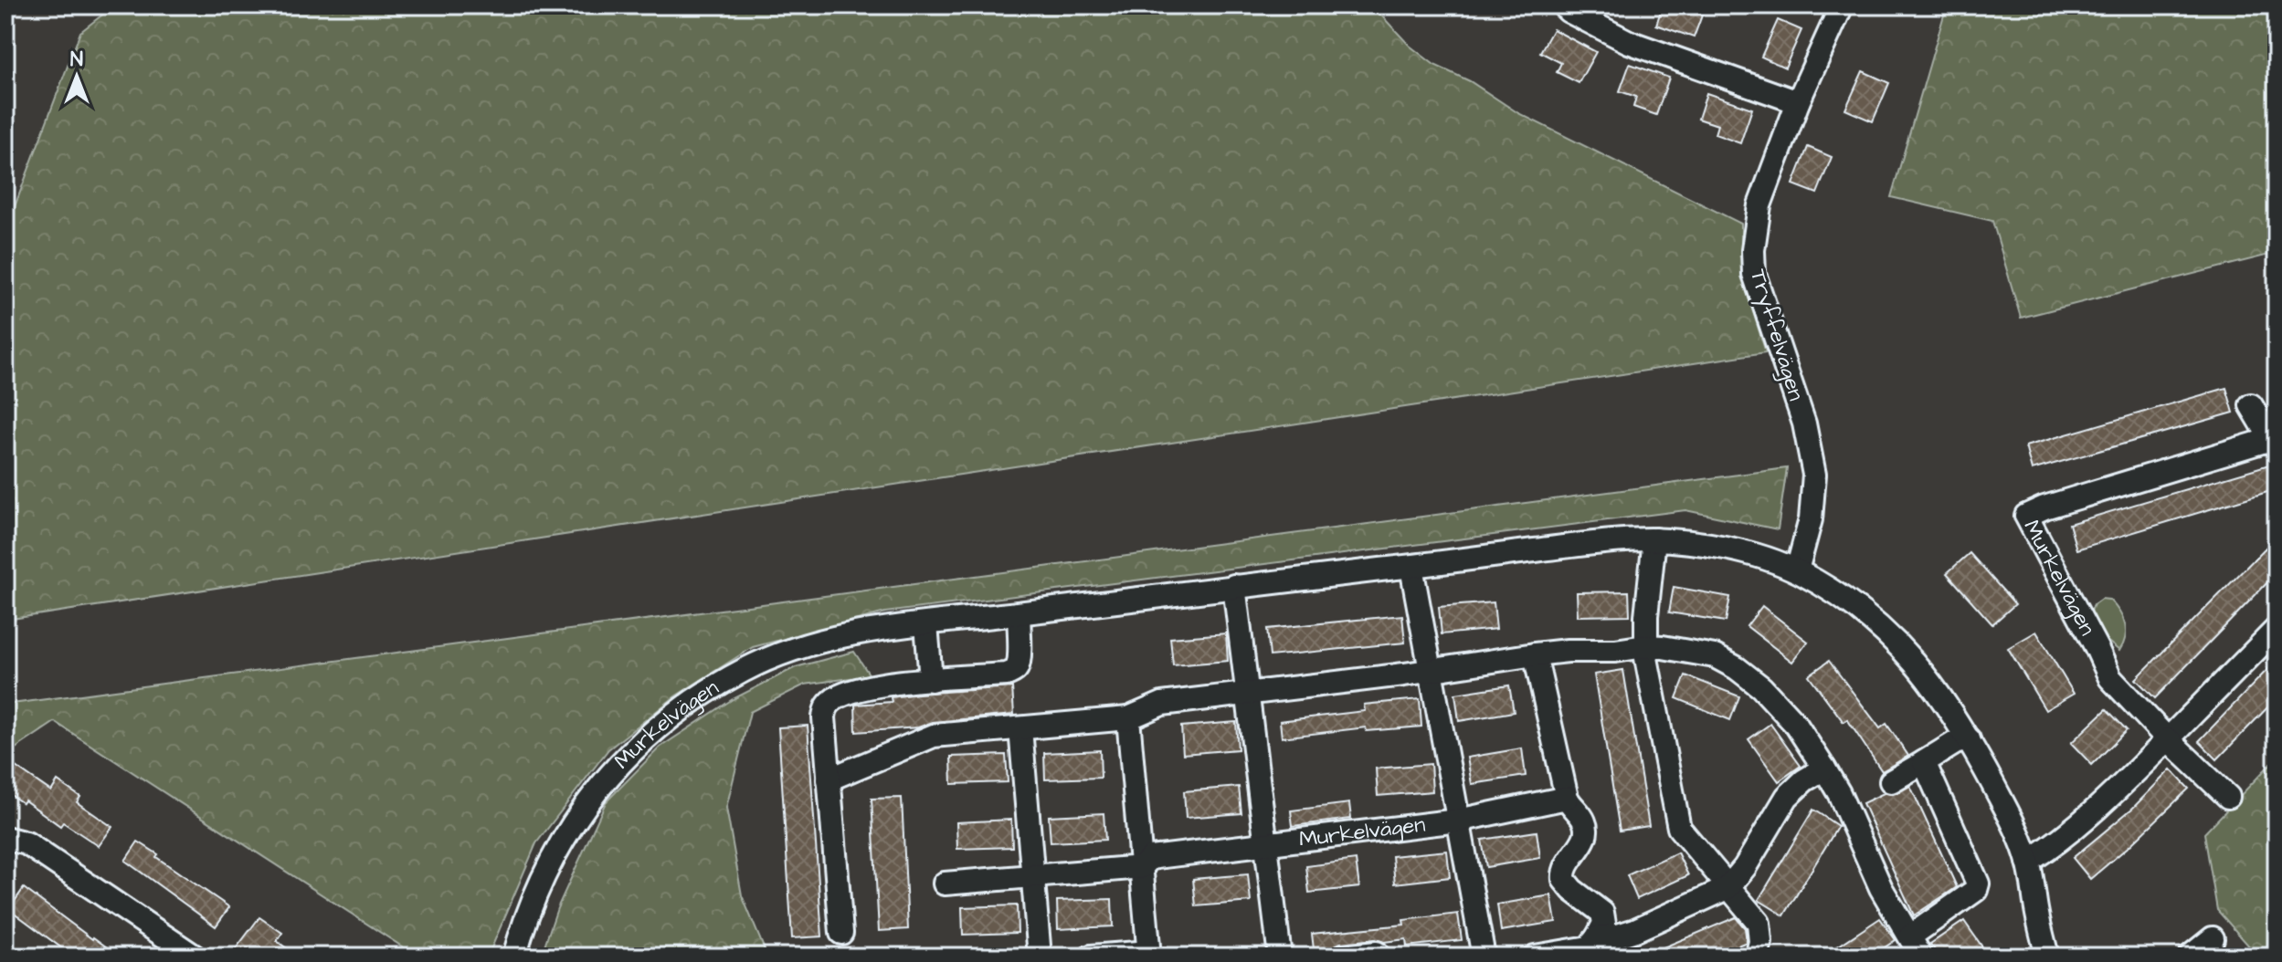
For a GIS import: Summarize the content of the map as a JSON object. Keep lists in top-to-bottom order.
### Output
{
  "streets": {
    "street": ["Tryffelvägen", "Murkelvägen"]
  },
  "crossings": [
    ["Tryffelvägen", "Murkelvägen"]
  ],
  "north": "top"
}
